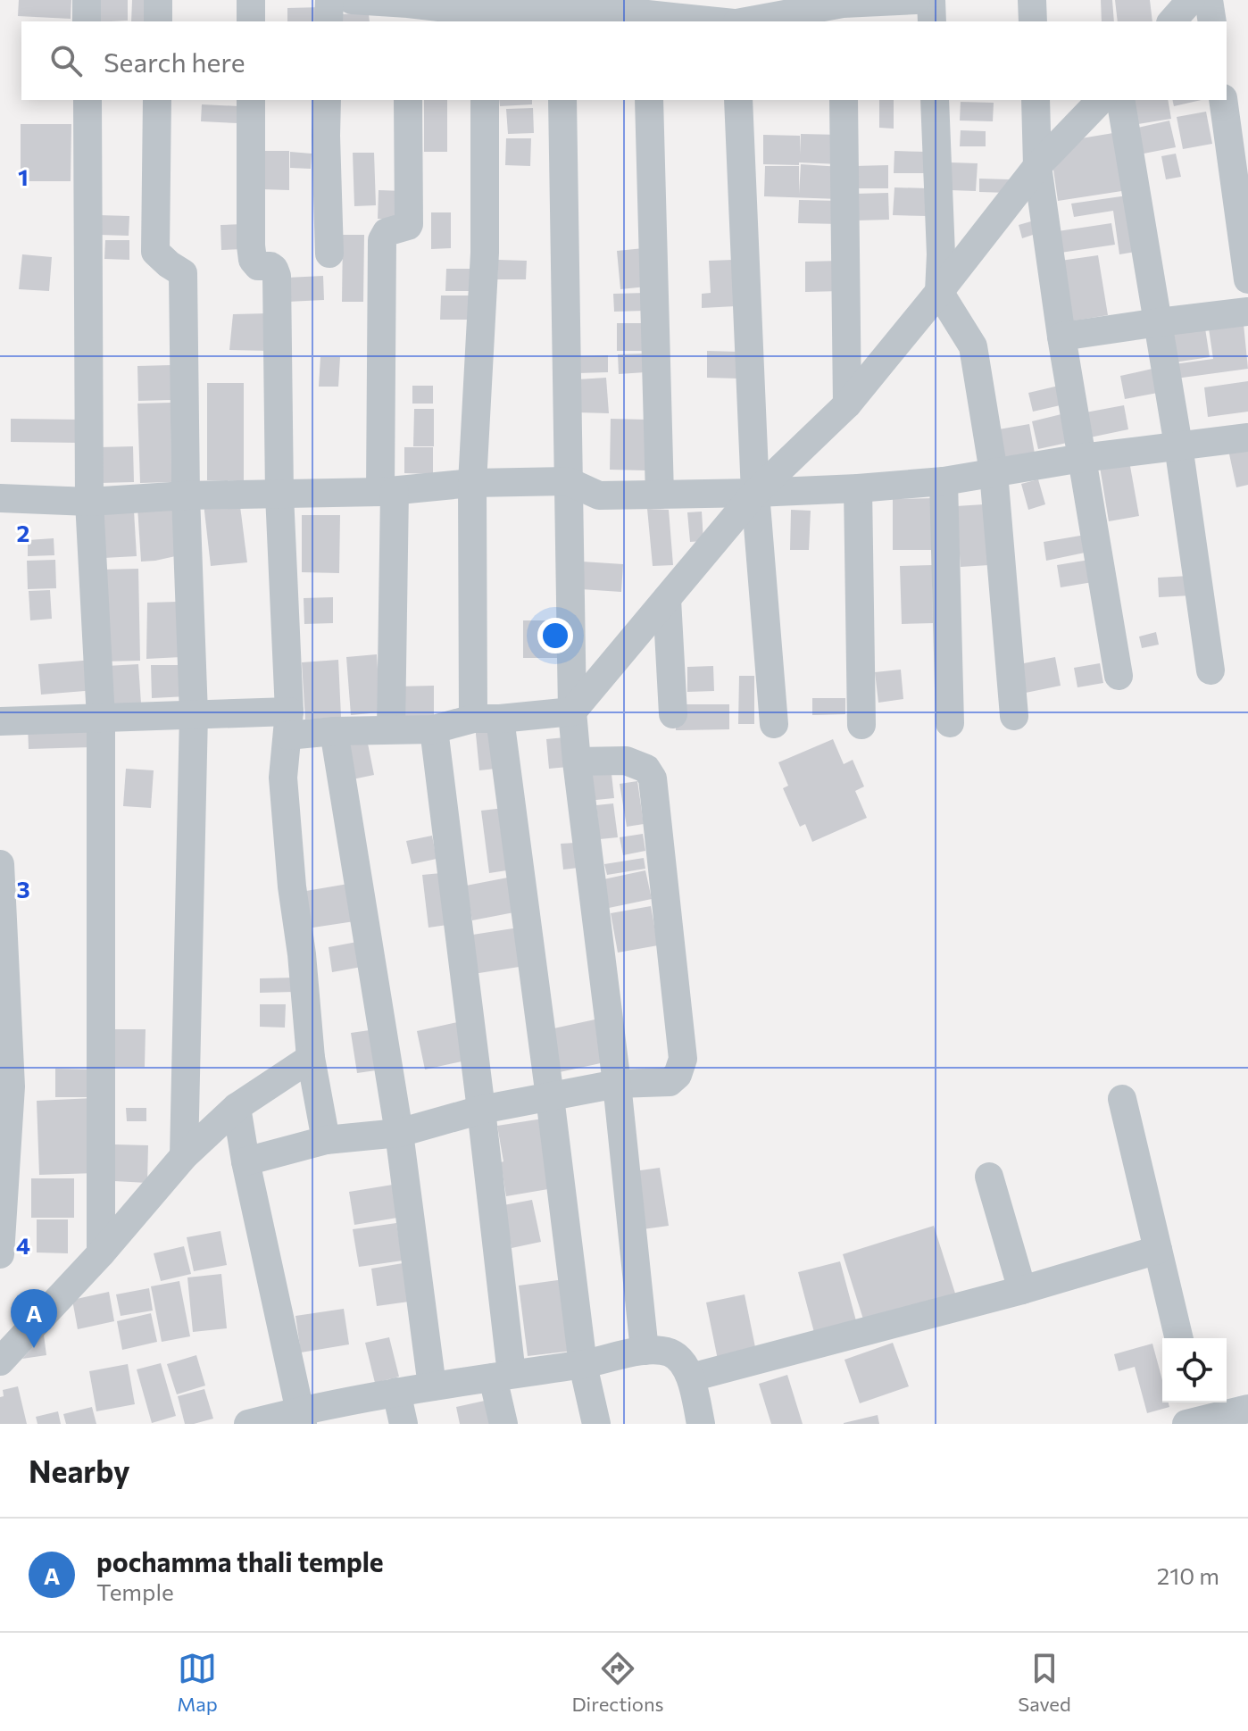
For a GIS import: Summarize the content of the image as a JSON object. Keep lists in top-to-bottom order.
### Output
{
  "page": {
    "search": "Search here",
    "pins": "A",
    "heading": "Nearby",
    "list": [
      {
        "mark": "A",
        "name": "pochamma thali temple",
        "note": "Temple",
        "value": "210 m"
      }
    ],
    "nav": ["Map", "Directions", "Saved"]
  },
  "grid": {
    "rows": [
      "1",
      "2",
      "3",
      "4"
    ]
  }
}
